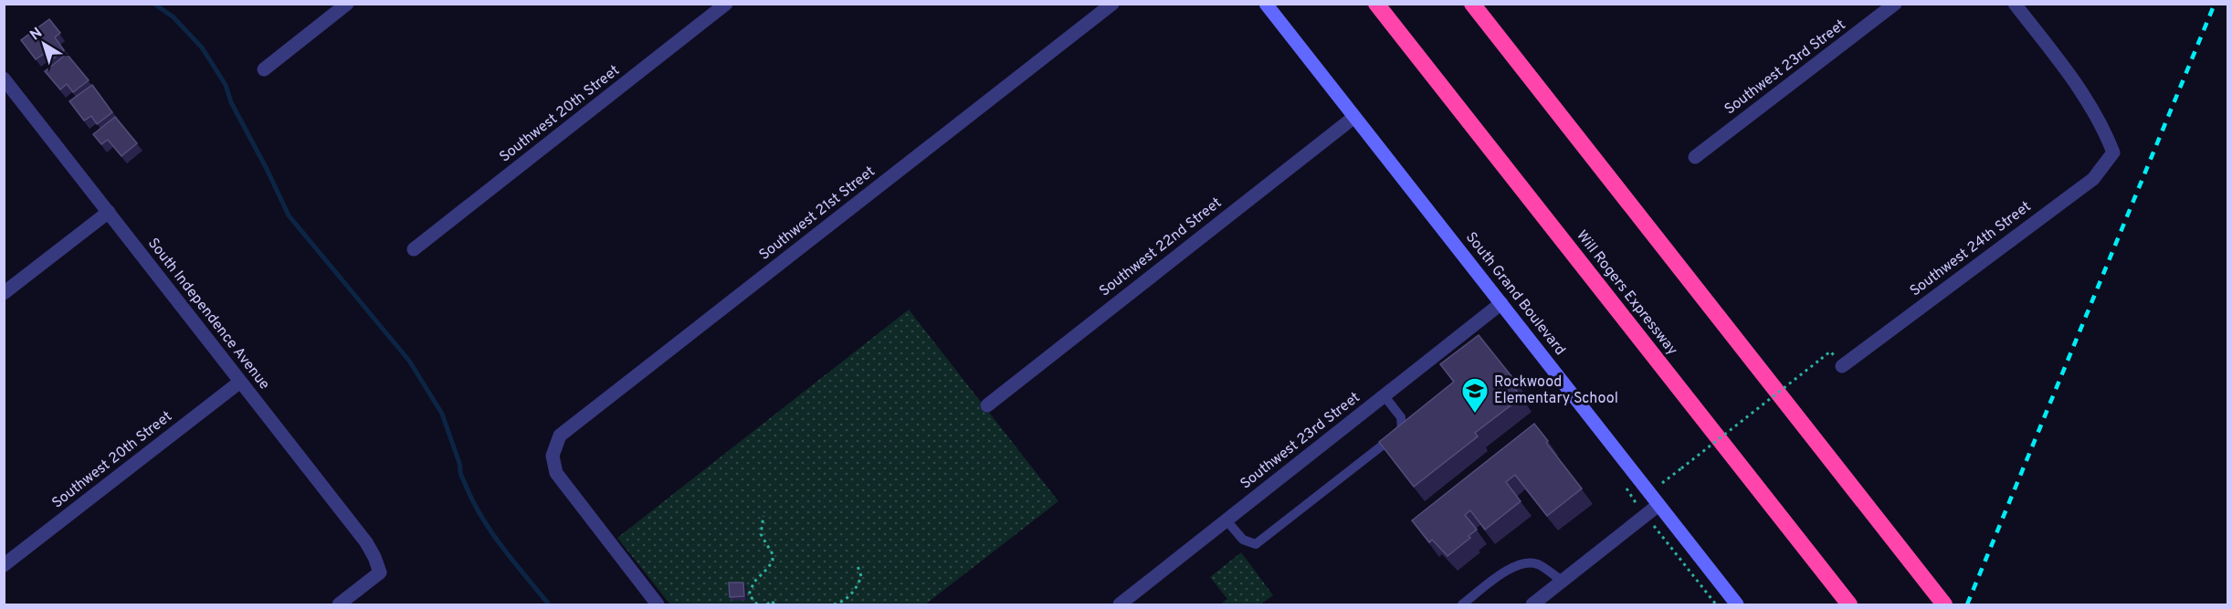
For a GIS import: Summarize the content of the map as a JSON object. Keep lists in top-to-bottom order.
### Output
{
  "streets": {
    "highway": ["Will Rogers Expressway"],
    "street": [
      "Southwest 23rd Street",
      "Southwest 20th Street",
      "Southwest 21st Street",
      "Southwest 22nd Street",
      "Southwest 24th Street",
      "South Grand Boulevard",
      "South Independence Avenue"
    ]
  },
  "crossings": [
    ["Southwest 23rd Street", "South Grand Boulevard"],
    ["Southwest 20th Street", "South Independence Avenue"],
    ["Southwest 22nd Street", "South Grand Boulevard"]
  ],
  "places": {
    "school or university": ["Rockwood Elementary School"]
  },
  "north": "top left"
}
